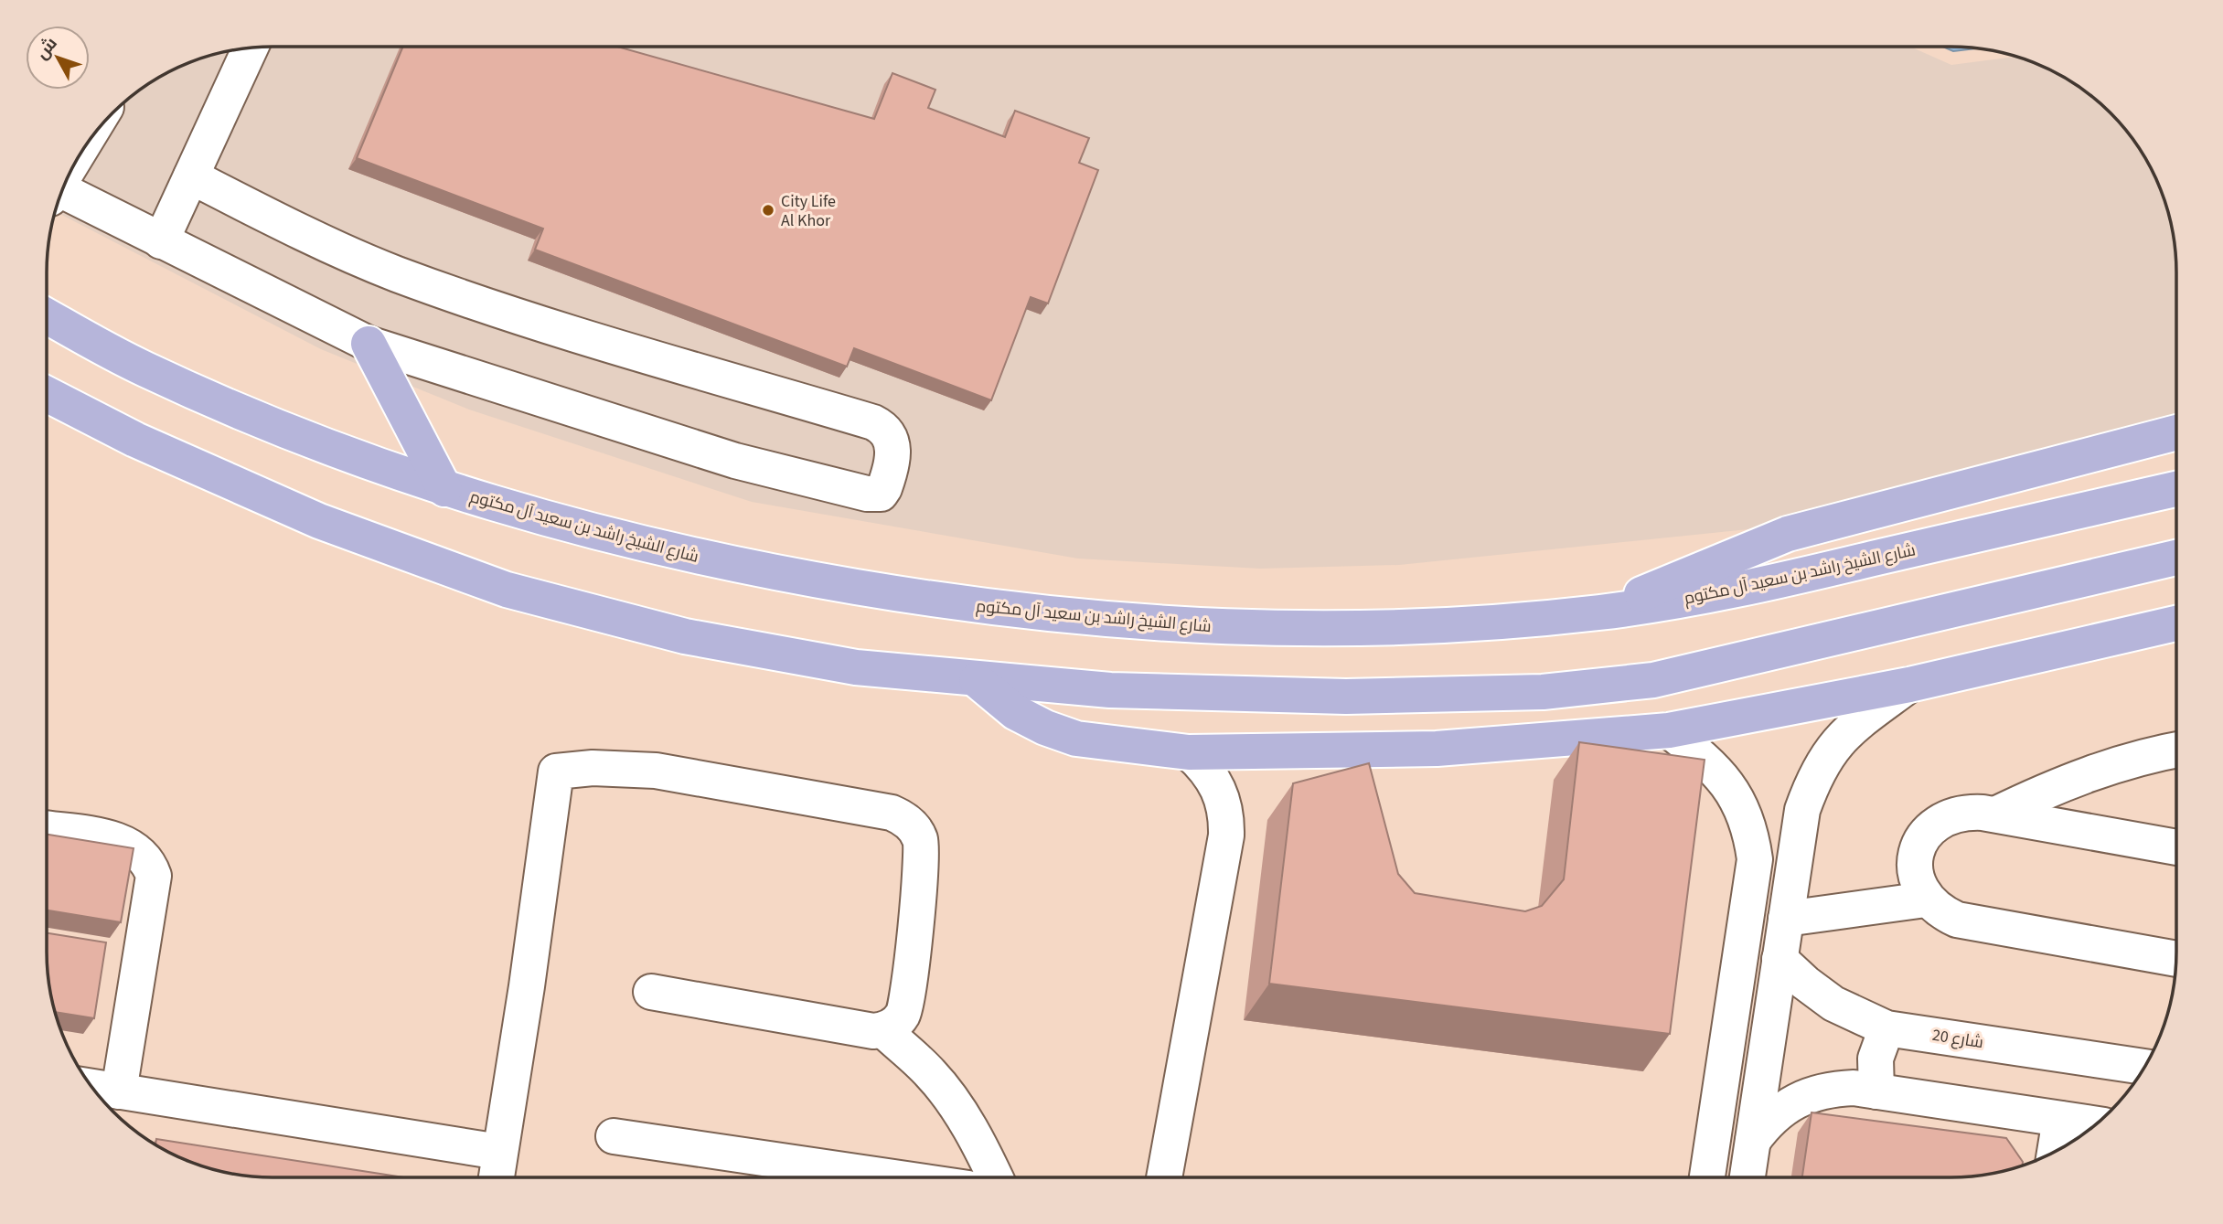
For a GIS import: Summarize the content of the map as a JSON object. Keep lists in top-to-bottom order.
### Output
{
  "streets": {
    "main road": ["شارع الشيخ راشد بن سعيد آل مكتوم"],
    "street": ["شارع 20"]
  },
  "places": ["City Life Al Khor"],
  "north": "top left"
}
